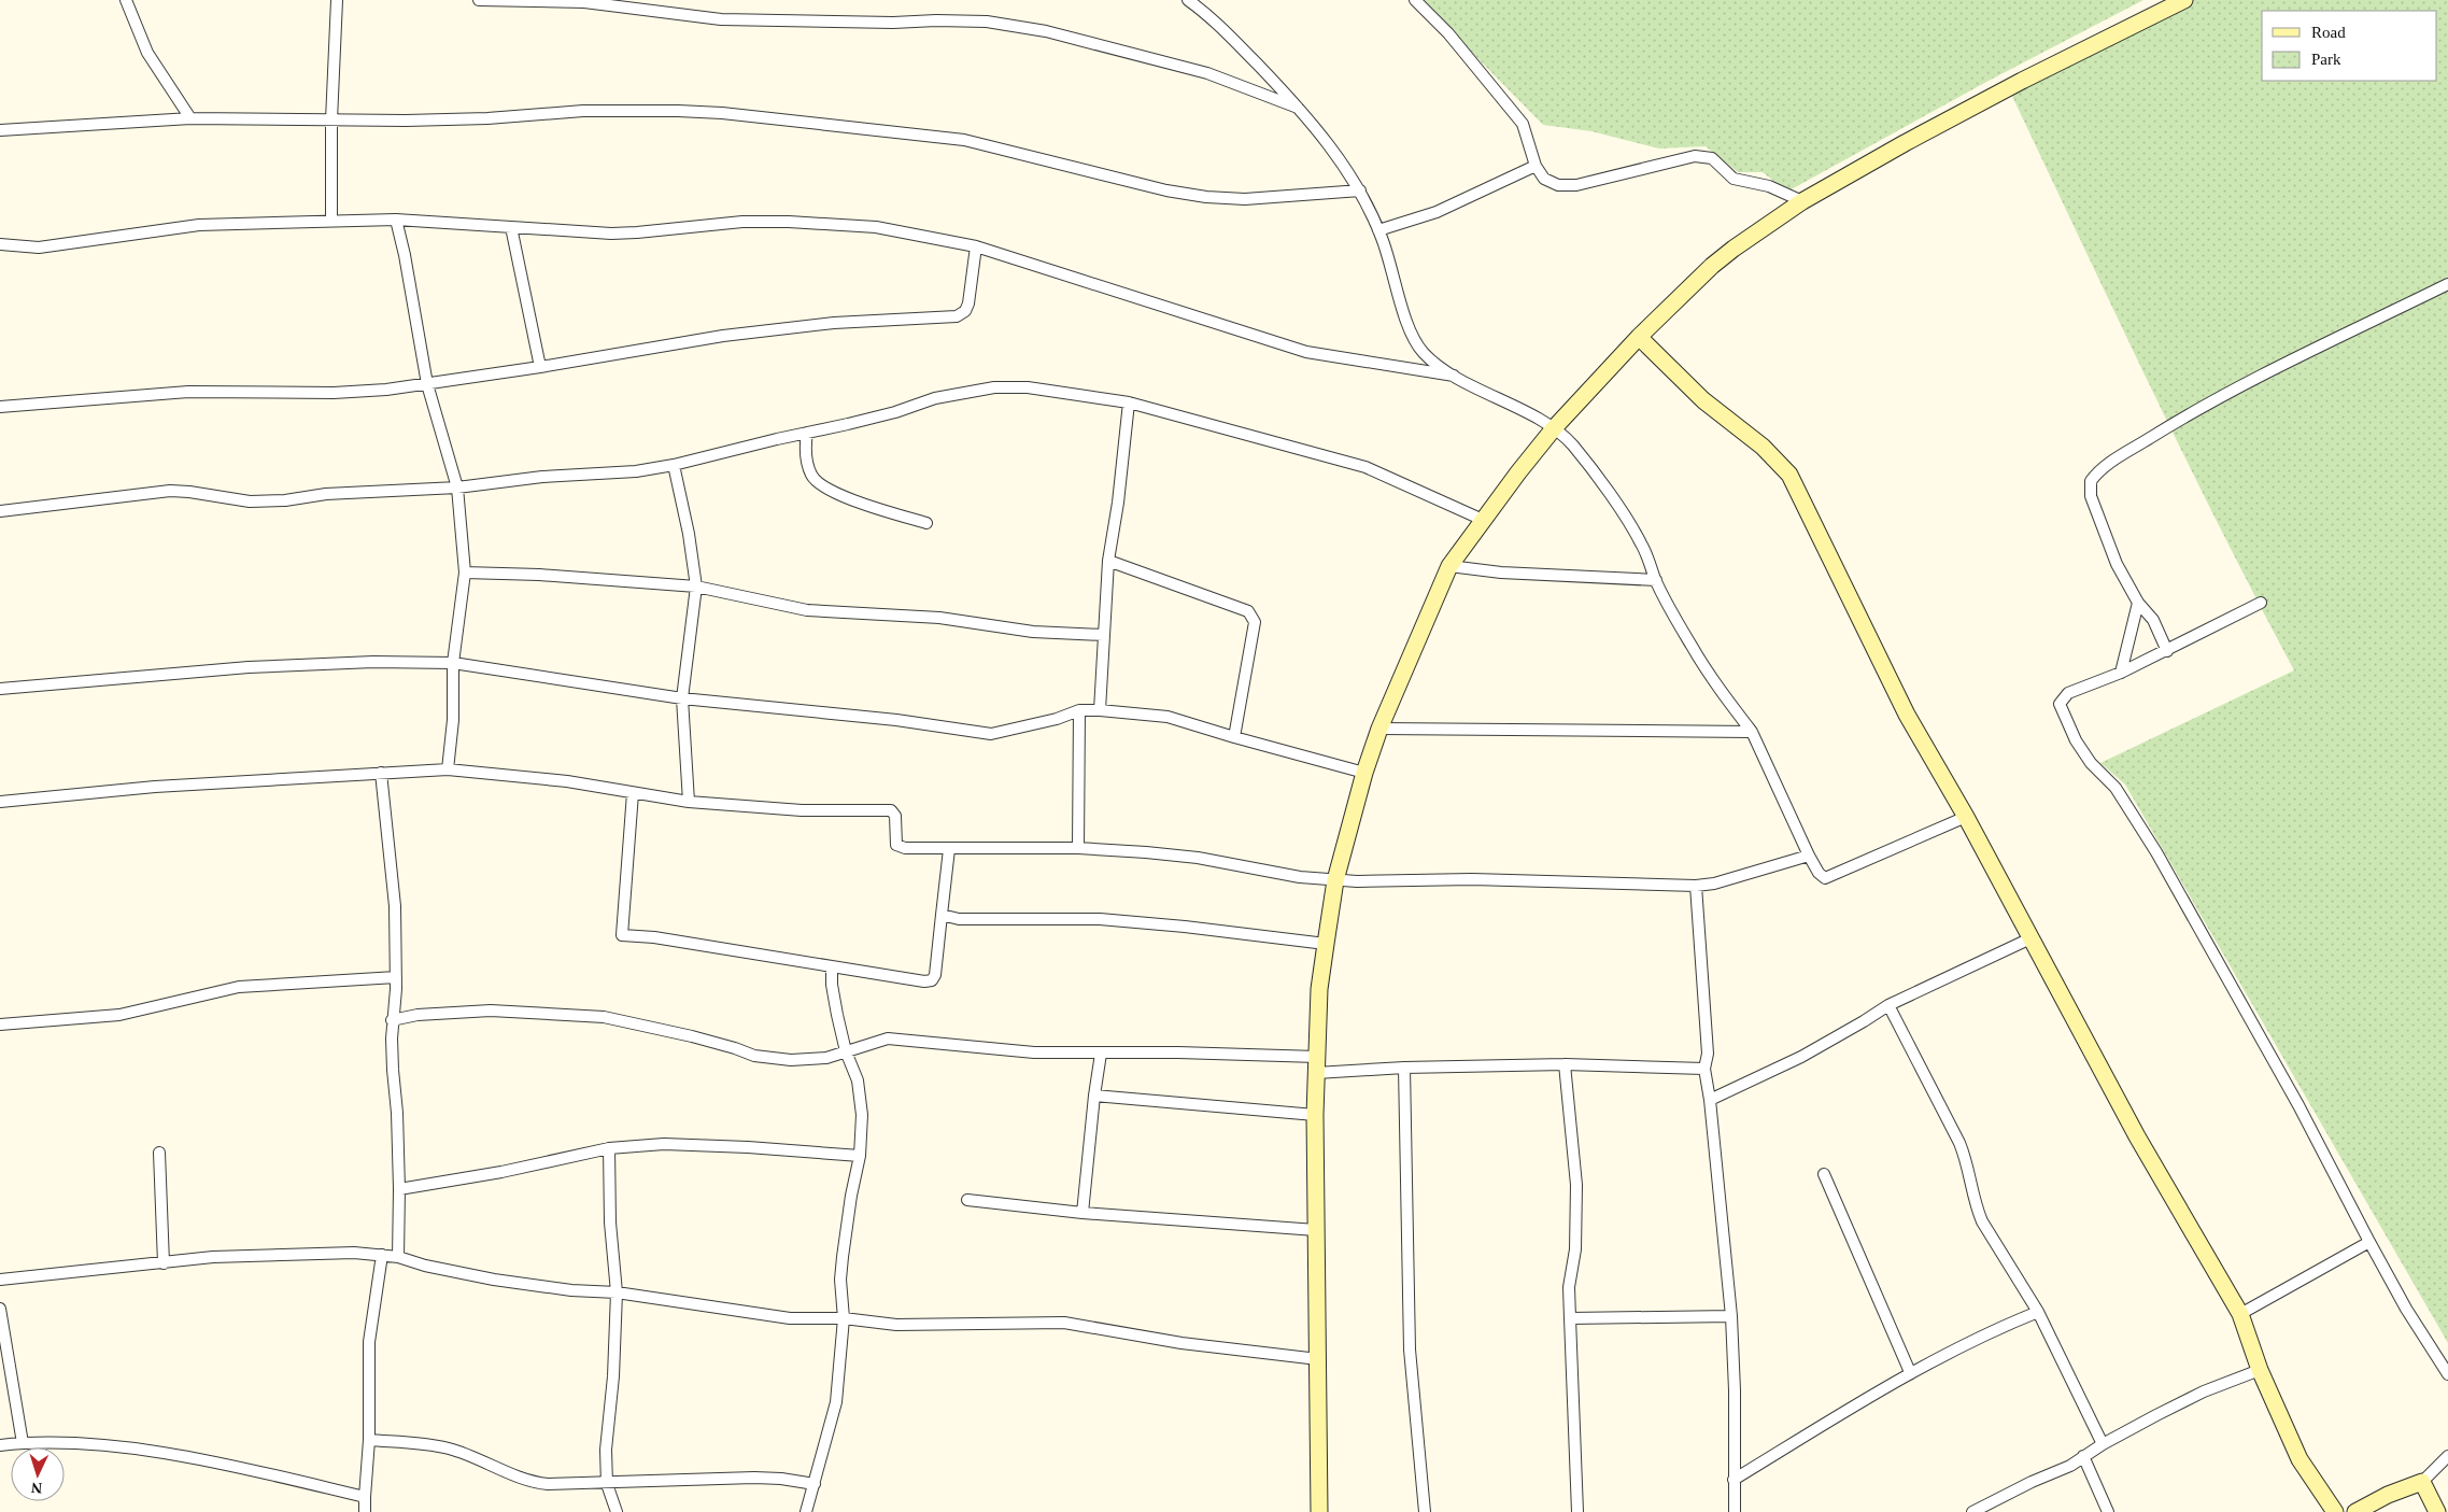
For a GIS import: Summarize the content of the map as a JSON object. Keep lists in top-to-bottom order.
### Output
{
  "legend": ["Road", "Park"],
  "north": "bottom"
}
